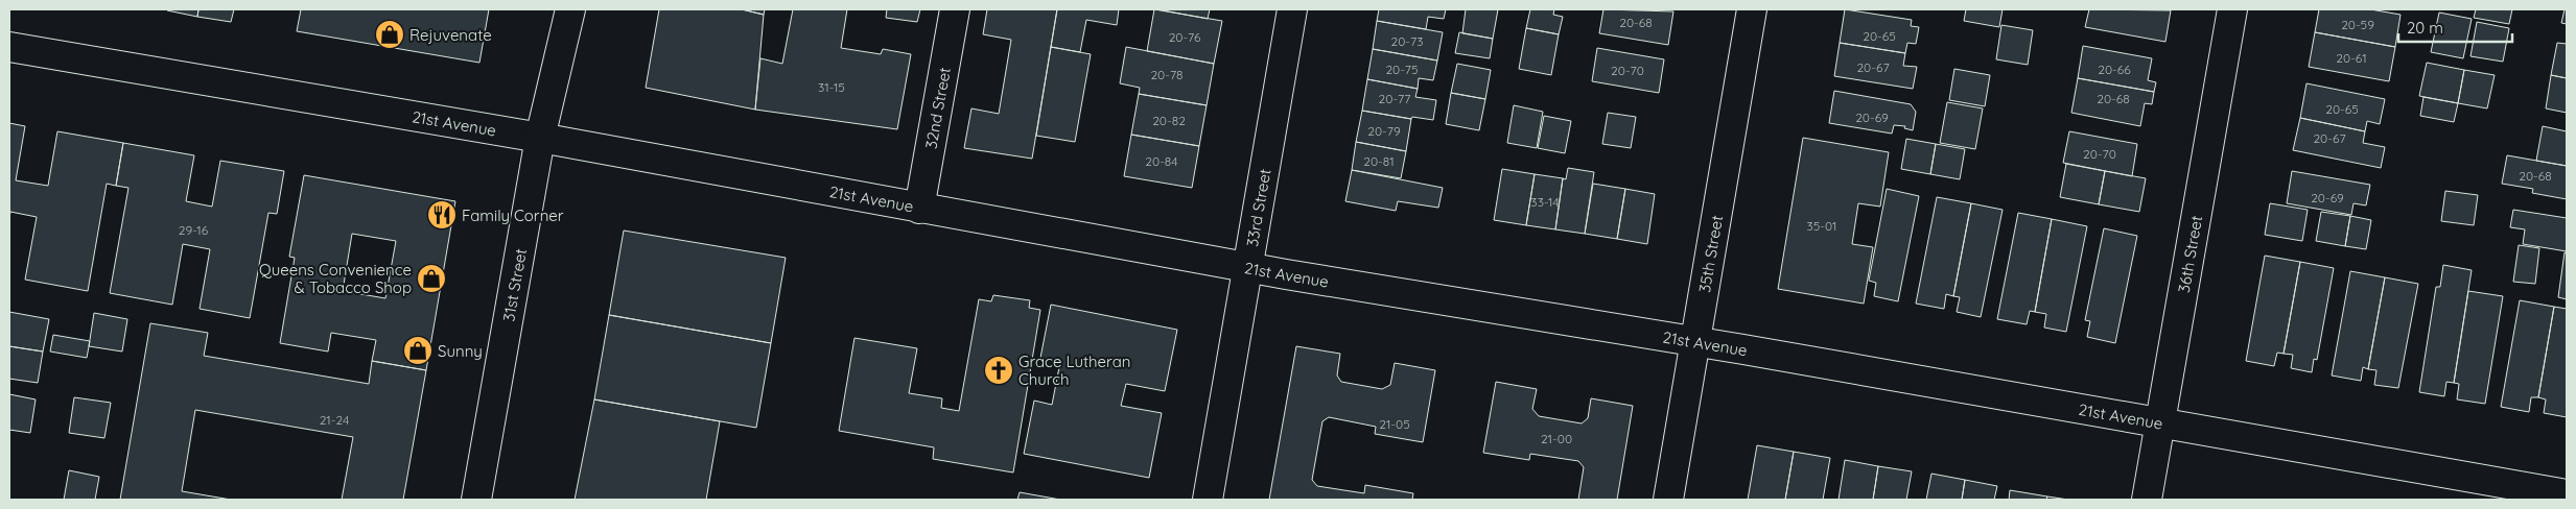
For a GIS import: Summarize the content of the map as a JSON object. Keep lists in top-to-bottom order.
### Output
{
  "streets": {
    "street": [
      "32nd Street",
      "21st Avenue",
      "33rd Street",
      "35th Street",
      "36th Street",
      "31st Street"
    ]
  },
  "crossings": [
    ["32nd Street", "21st Avenue"],
    ["21st Avenue", "33rd Street"],
    ["21st Avenue", "35th Street"],
    ["21st Avenue", "36th Street"],
    ["21st Avenue", "31st Street"]
  ],
  "places": {
    "shop": ["Rejuvenate", "Queens Convenience & Tobacco Shop", "Sunny"],
    "restaurant": ["Family Corner"],
    "church": ["Grace Lutheran Church"]
  },
  "house_numbers": [
    "20-68",
    "20-59",
    "20-65",
    "20-76",
    "20-73",
    "20-61",
    "20-67",
    "20-75",
    "20-66",
    "20-70",
    "20-78",
    "31-15",
    "20-77",
    "20-68",
    "20-65",
    "20-69",
    "20-82",
    "20-79",
    "20-67",
    "20-70",
    "20-84",
    "20-81",
    "20-68",
    "20-69",
    "33-14",
    "35-01",
    "29-16",
    "21-24",
    "21-05",
    "21-00"
  ],
  "scale_bar": "20 m"
}
